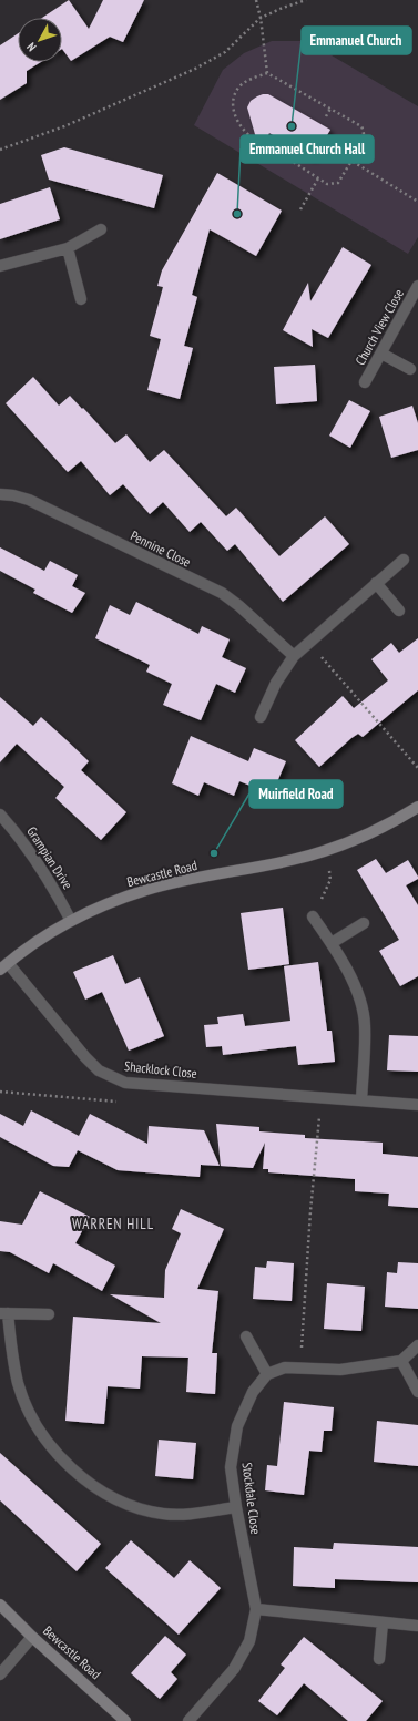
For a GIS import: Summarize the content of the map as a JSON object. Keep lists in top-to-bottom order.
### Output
{
  "streets": {
    "street": [
      "Church View Close",
      "Pennine Close",
      "Grampian Drive",
      "Bewcastle Road",
      "Shacklock Close",
      "Stockdale Close"
    ]
  },
  "crossings": [
    ["Grampian Drive", "Bewcastle Road"],
    ["Bewcastle Road", "Shacklock Close"]
  ],
  "districts": ["WARREN HILL"],
  "places": ["Emmanuel Church", "Emmanuel Church Hall", "Muirfield Road"],
  "north": "bottom left"
}
